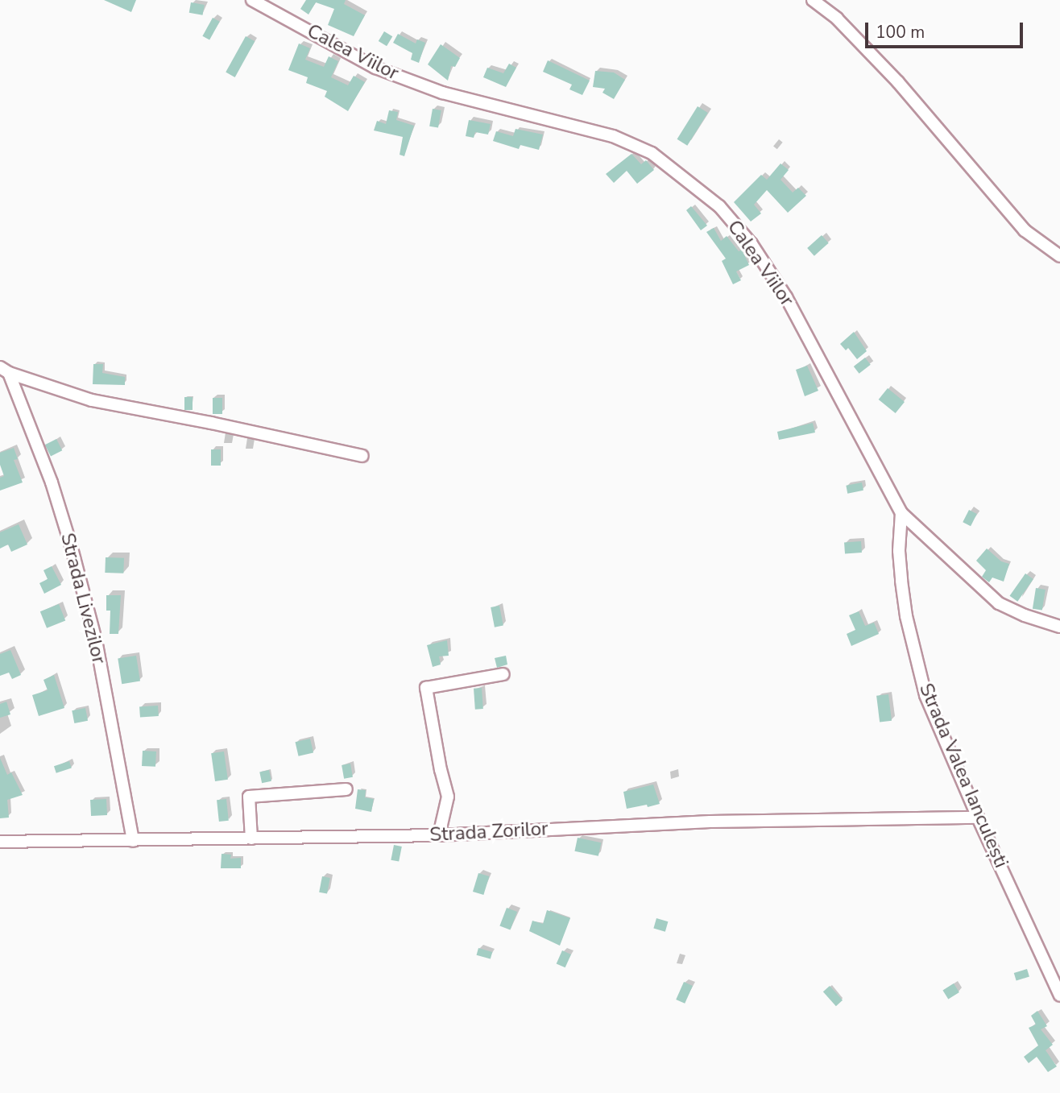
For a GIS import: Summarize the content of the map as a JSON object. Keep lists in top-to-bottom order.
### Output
{
  "streets": {
    "street": [
      "Calea Viilor",
      "Strada Livezilor",
      "Strada Valea Ianculești",
      "Strada Zorilor"
    ]
  },
  "crossings": [
    ["Calea Viilor", "Strada Valea Ianculești"],
    ["Strada Livezilor", "Strada Zorilor"],
    ["Strada Valea Ianculești", "Strada Zorilor"]
  ],
  "scale_bar": "100 m"
}
